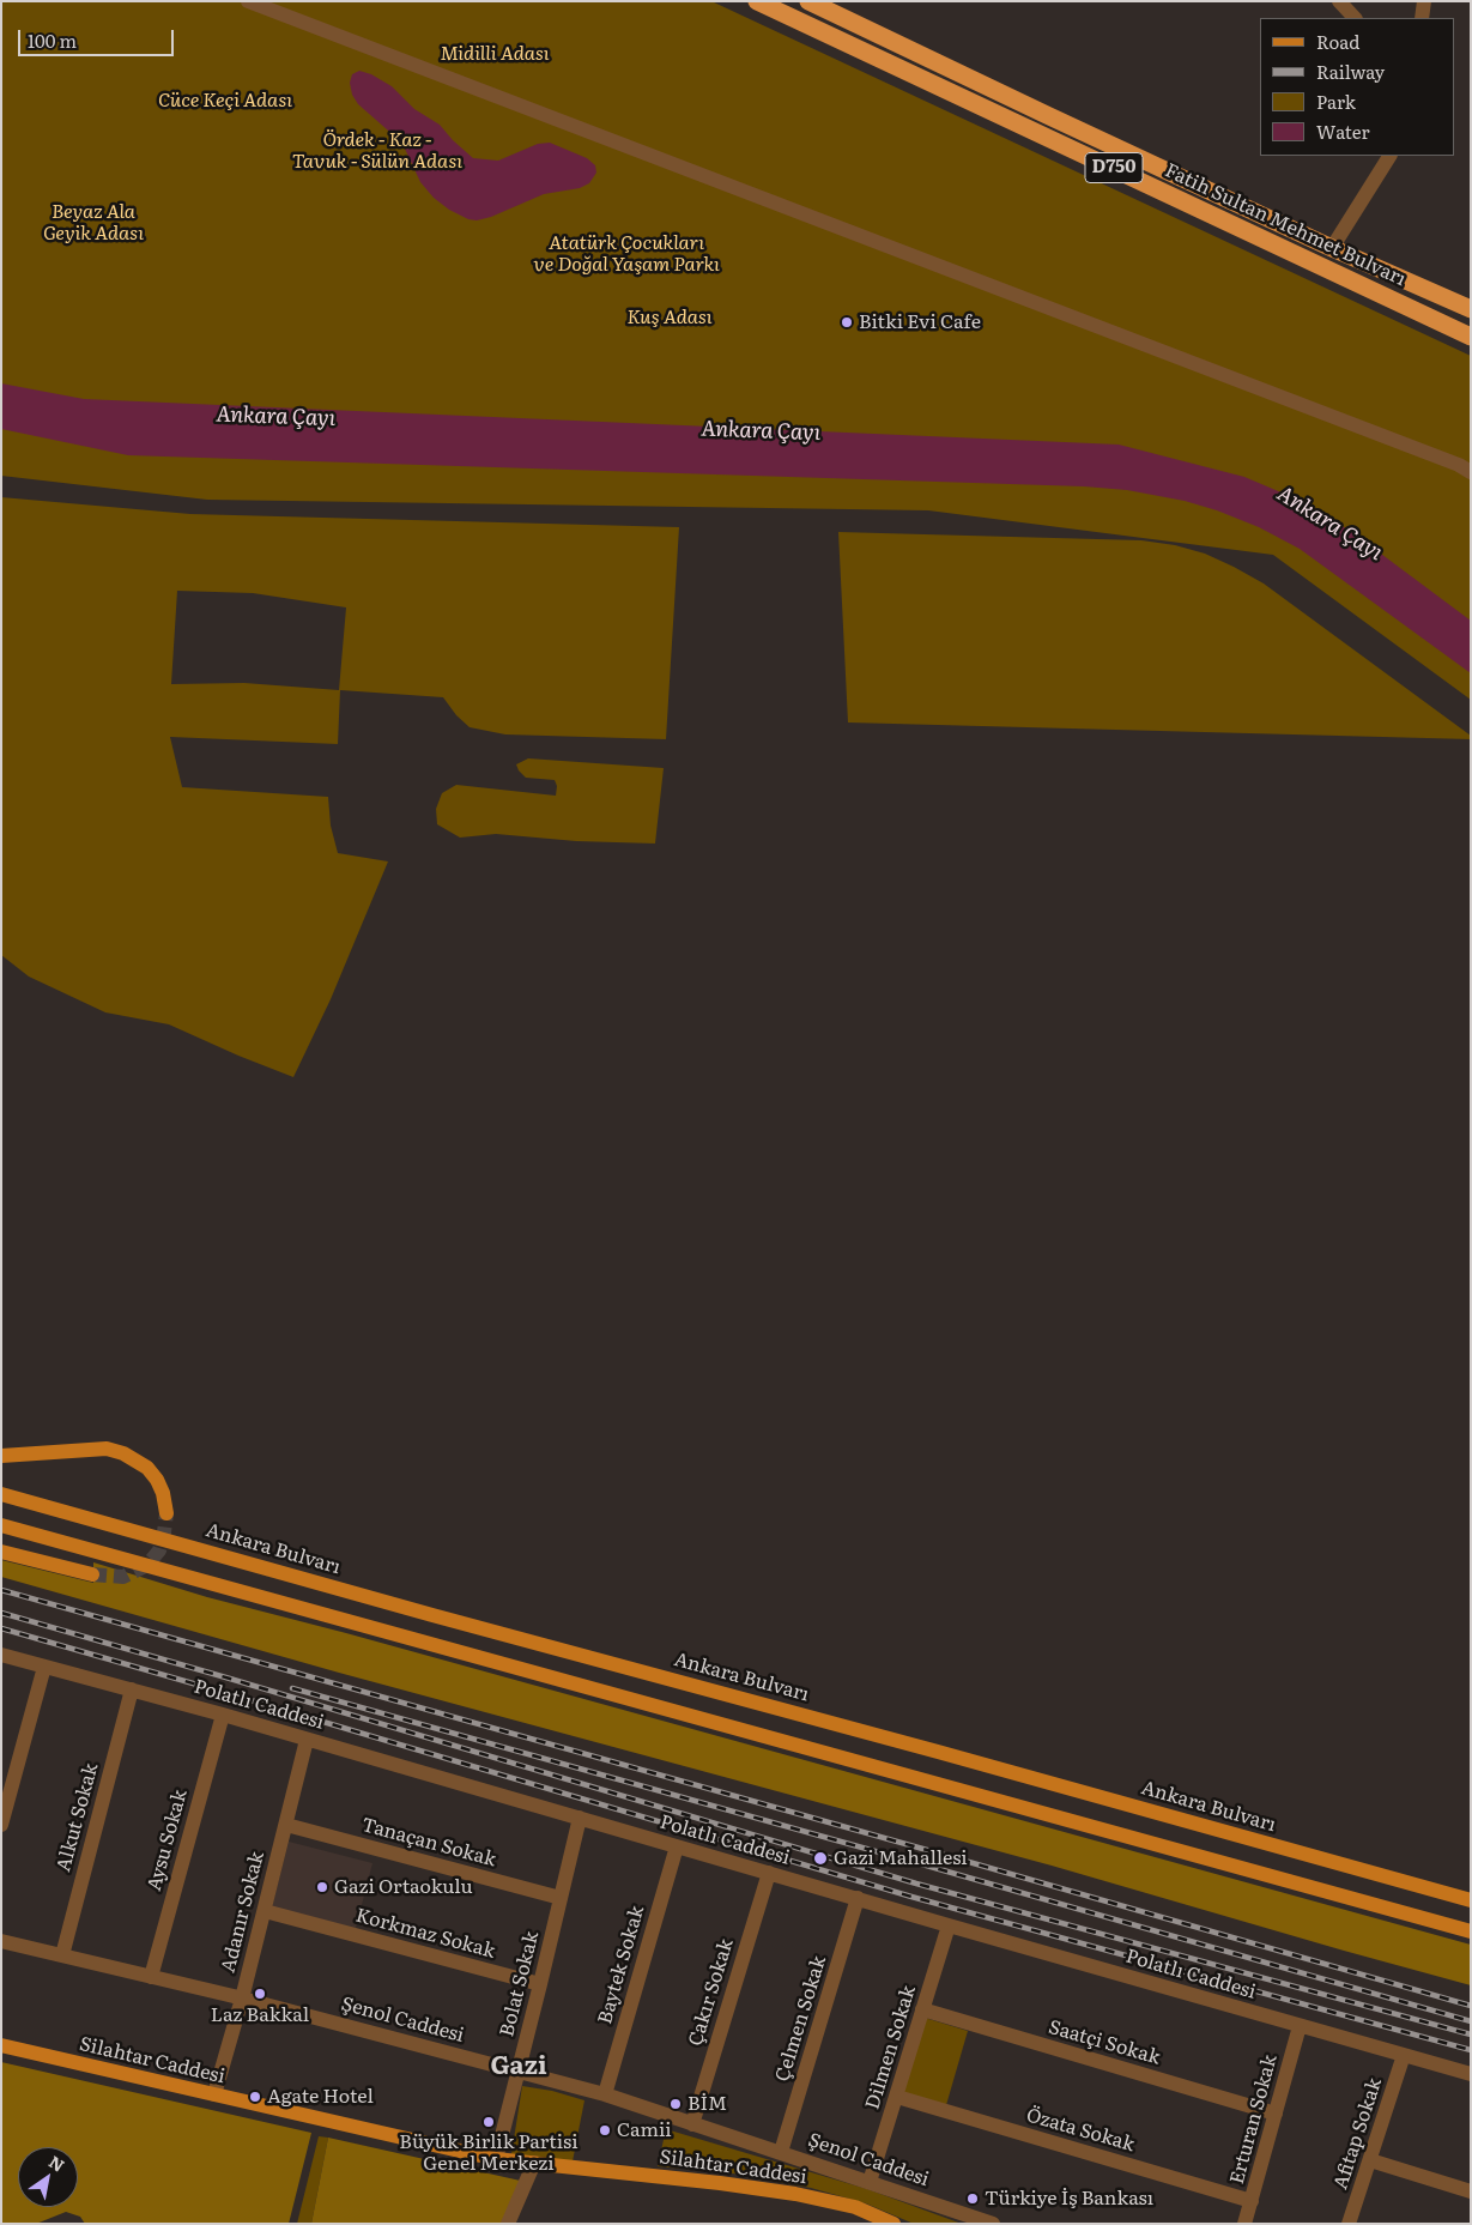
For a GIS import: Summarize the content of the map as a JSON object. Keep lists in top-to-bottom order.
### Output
{
  "streets": {
    "highway": ["D750", "Fatih Sultan Mehmet Bulvarı"],
    "main road": ["Ankara Bulvarı", "Silahtar Caddesi"],
    "street": [
      "Polatlı Caddesi",
      "Alkut Sokak",
      "Aysu Sokak",
      "Tanaçan Sokak",
      "Adanır Sokak",
      "Korkmaz Sokak",
      "Baytek Sokak",
      "Bolat Sokak",
      "Çakır Sokak",
      "Çelmen Sokak",
      "Şenol Caddesi",
      "Saatçi Sokak",
      "Dilmen Sokak",
      "Erturan Sokak",
      "Özata Sokak",
      "Afitap Sokak"
    ]
  },
  "crossings": [
    ["Polatlı Caddesi", "Alkut Sokak"],
    ["Polatlı Caddesi", "Aysu Sokak"],
    ["Polatlı Caddesi", "Adanır Sokak"],
    ["Polatlı Caddesi", "Baytek Sokak"],
    ["Polatlı Caddesi", "Bolat Sokak"],
    ["Polatlı Caddesi", "Çakır Sokak"],
    ["Polatlı Caddesi", "Çelmen Sokak"],
    ["Polatlı Caddesi", "Dilmen Sokak"],
    ["Polatlı Caddesi", "Erturan Sokak"],
    ["Polatlı Caddesi", "Afitap Sokak"],
    ["Alkut Sokak", "Şenol Caddesi"],
    ["Aysu Sokak", "Şenol Caddesi"],
    ["Tanaçan Sokak", "Adanır Sokak"],
    ["Tanaçan Sokak", "Bolat Sokak"],
    ["Adanır Sokak", "Korkmaz Sokak"],
    ["Adanır Sokak", "Şenol Caddesi"],
    ["Adanır Sokak", "Silahtar Caddesi"],
    ["Korkmaz Sokak", "Bolat Sokak"],
    ["Baytek Sokak", "Şenol Caddesi"],
    ["Bolat Sokak", "Şenol Caddesi"],
    ["Bolat Sokak", "Silahtar Caddesi"],
    ["Çakır Sokak", "Şenol Caddesi"],
    ["Çelmen Sokak", "Şenol Caddesi"],
    ["Şenol Caddesi", "Dilmen Sokak"],
    ["Saatçi Sokak", "Dilmen Sokak"],
    ["Saatçi Sokak", "Erturan Sokak"],
    ["Dilmen Sokak", "Özata Sokak"],
    ["Erturan Sokak", "Özata Sokak"]
  ],
  "districts": ["Gazi"],
  "water": ["Ankara Çayı"],
  "parks": [
    "Midilli Adası",
    "Cüce Keçi Adası",
    "Ördek - Kaz - Tavuk - Sülün Adası",
    "Beyaz Ala Geyik Adası",
    "Atatürk Çocukları ve Doğal Yaşam Parkı",
    "Kuş Adası"
  ],
  "places": [
    "Bitki Evi Cafe",
    "Gazi Mahallesi",
    "Gazi Ortaokulu",
    "Laz Bakkal",
    "Agate Hotel",
    "BİM",
    "Büyük Birlik Partisi Genel Merkezi",
    "Camii",
    "Türkiye İş Bankası"
  ],
  "legend": [
    "Road",
    "Railway",
    "Park",
    "Water"
  ],
  "scale_bar": "100 m",
  "north": "top right"
}
